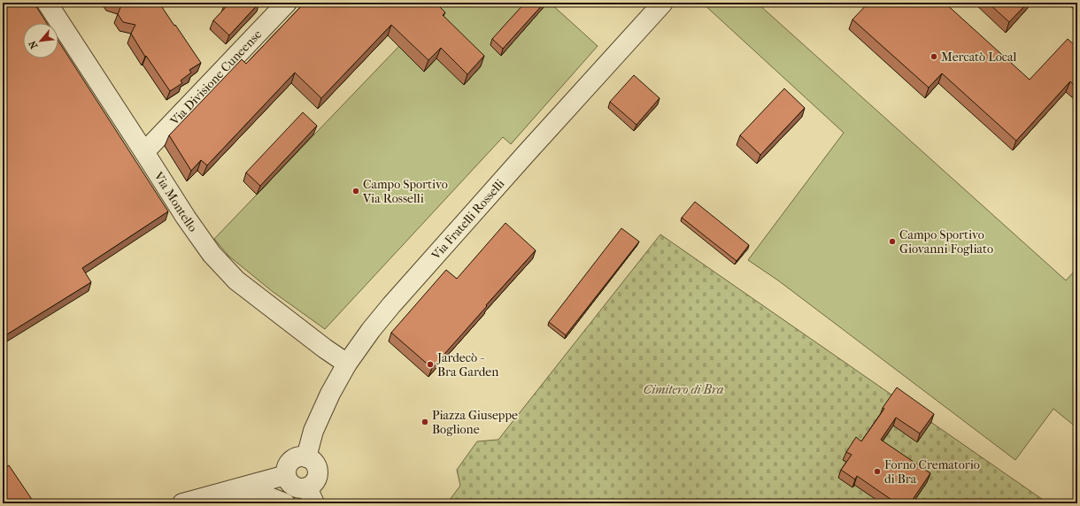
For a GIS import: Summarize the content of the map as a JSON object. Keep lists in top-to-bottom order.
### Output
{
  "streets": {
    "street": ["Via Divisione Cuneense", "Via Montello", "Via Fratelli Rosselli"]
  },
  "crossings": [
    ["Via Divisione Cuneense", "Via Montello"],
    ["Via Montello", "Via Fratelli Rosselli"]
  ],
  "parks": ["Cimitero di Bra"],
  "places": [
    "Mercatò Local",
    "Campo Sportivo Via Rosselli",
    "Campo Sportivo Giovanni Fogliato",
    "Jardecò - Bra Garden",
    "Piazza Giuseppe Boglione",
    "Forno Crematorio di Bra"
  ],
  "north": "bottom left"
}
